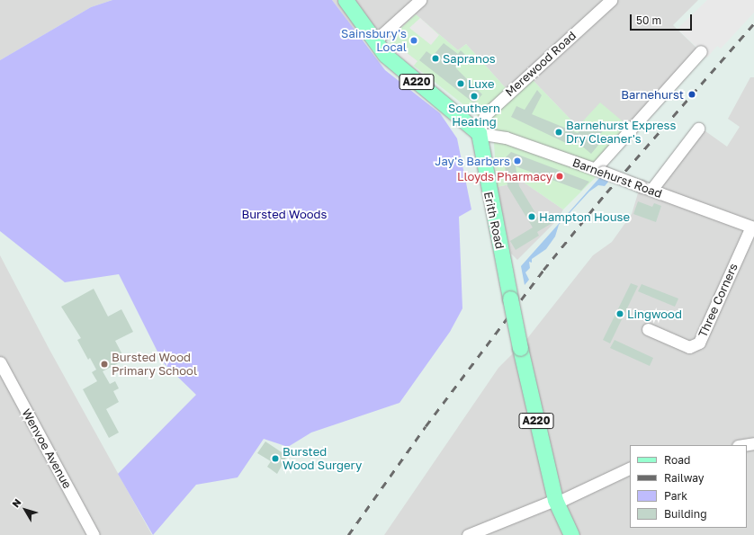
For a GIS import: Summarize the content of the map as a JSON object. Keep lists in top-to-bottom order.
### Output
{
  "streets": {
    "main road": ["A220", "Erith Road"],
    "street": [
      "Merewood Road",
      "Barnehurst Road",
      "Three Corners",
      "Wenvoe Avenue"
    ]
  },
  "crossings": [
    ["Merewood Road", "A220"],
    ["Merewood Road", "Barnehurst Road"],
    ["Merewood Road", "Erith Road"],
    ["A220", "Barnehurst Road"],
    ["A220", "Erith Road"],
    ["Barnehurst Road", "Erith Road"],
    ["Barnehurst Road", "Three Corners"]
  ],
  "parks": ["Bursted Woods"],
  "places": [
    "Sainsbury's Local",
    "Sapranos",
    "Luxe",
    "Barnehurst",
    "Southern Heating",
    "Barnehurst Express Dry Cleaner's",
    "Jay's Barbers",
    "Lloyds Pharmacy",
    "Hampton House",
    "Lingwood",
    "Bursted Wood Primary School",
    "Bursted Wood Surgery"
  ],
  "legend": [
    "Road",
    "Railway",
    "Park",
    "Building"
  ],
  "scale_bar": "50 m",
  "north": "top left"
}
